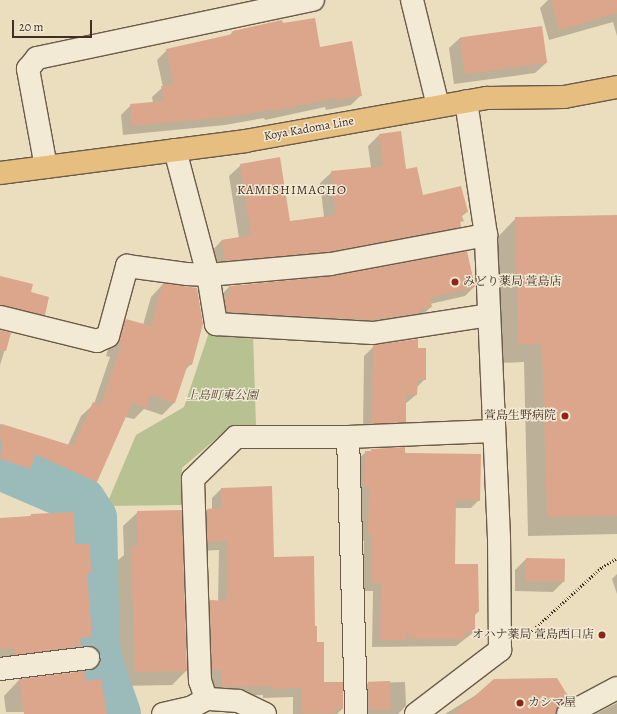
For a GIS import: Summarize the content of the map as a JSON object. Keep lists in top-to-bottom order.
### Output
{
  "streets": {
    "main road": ["Koya Kadoma Line"]
  },
  "districts": ["KAMISHIMACHO"],
  "parks": ["上島町東公園"],
  "places": [
    "みどり薬局 萱島店",
    "萱島生野病院",
    "オハナ薬局 萱島西口店",
    "カシマ屋"
  ],
  "scale_bar": "20 m"
}
